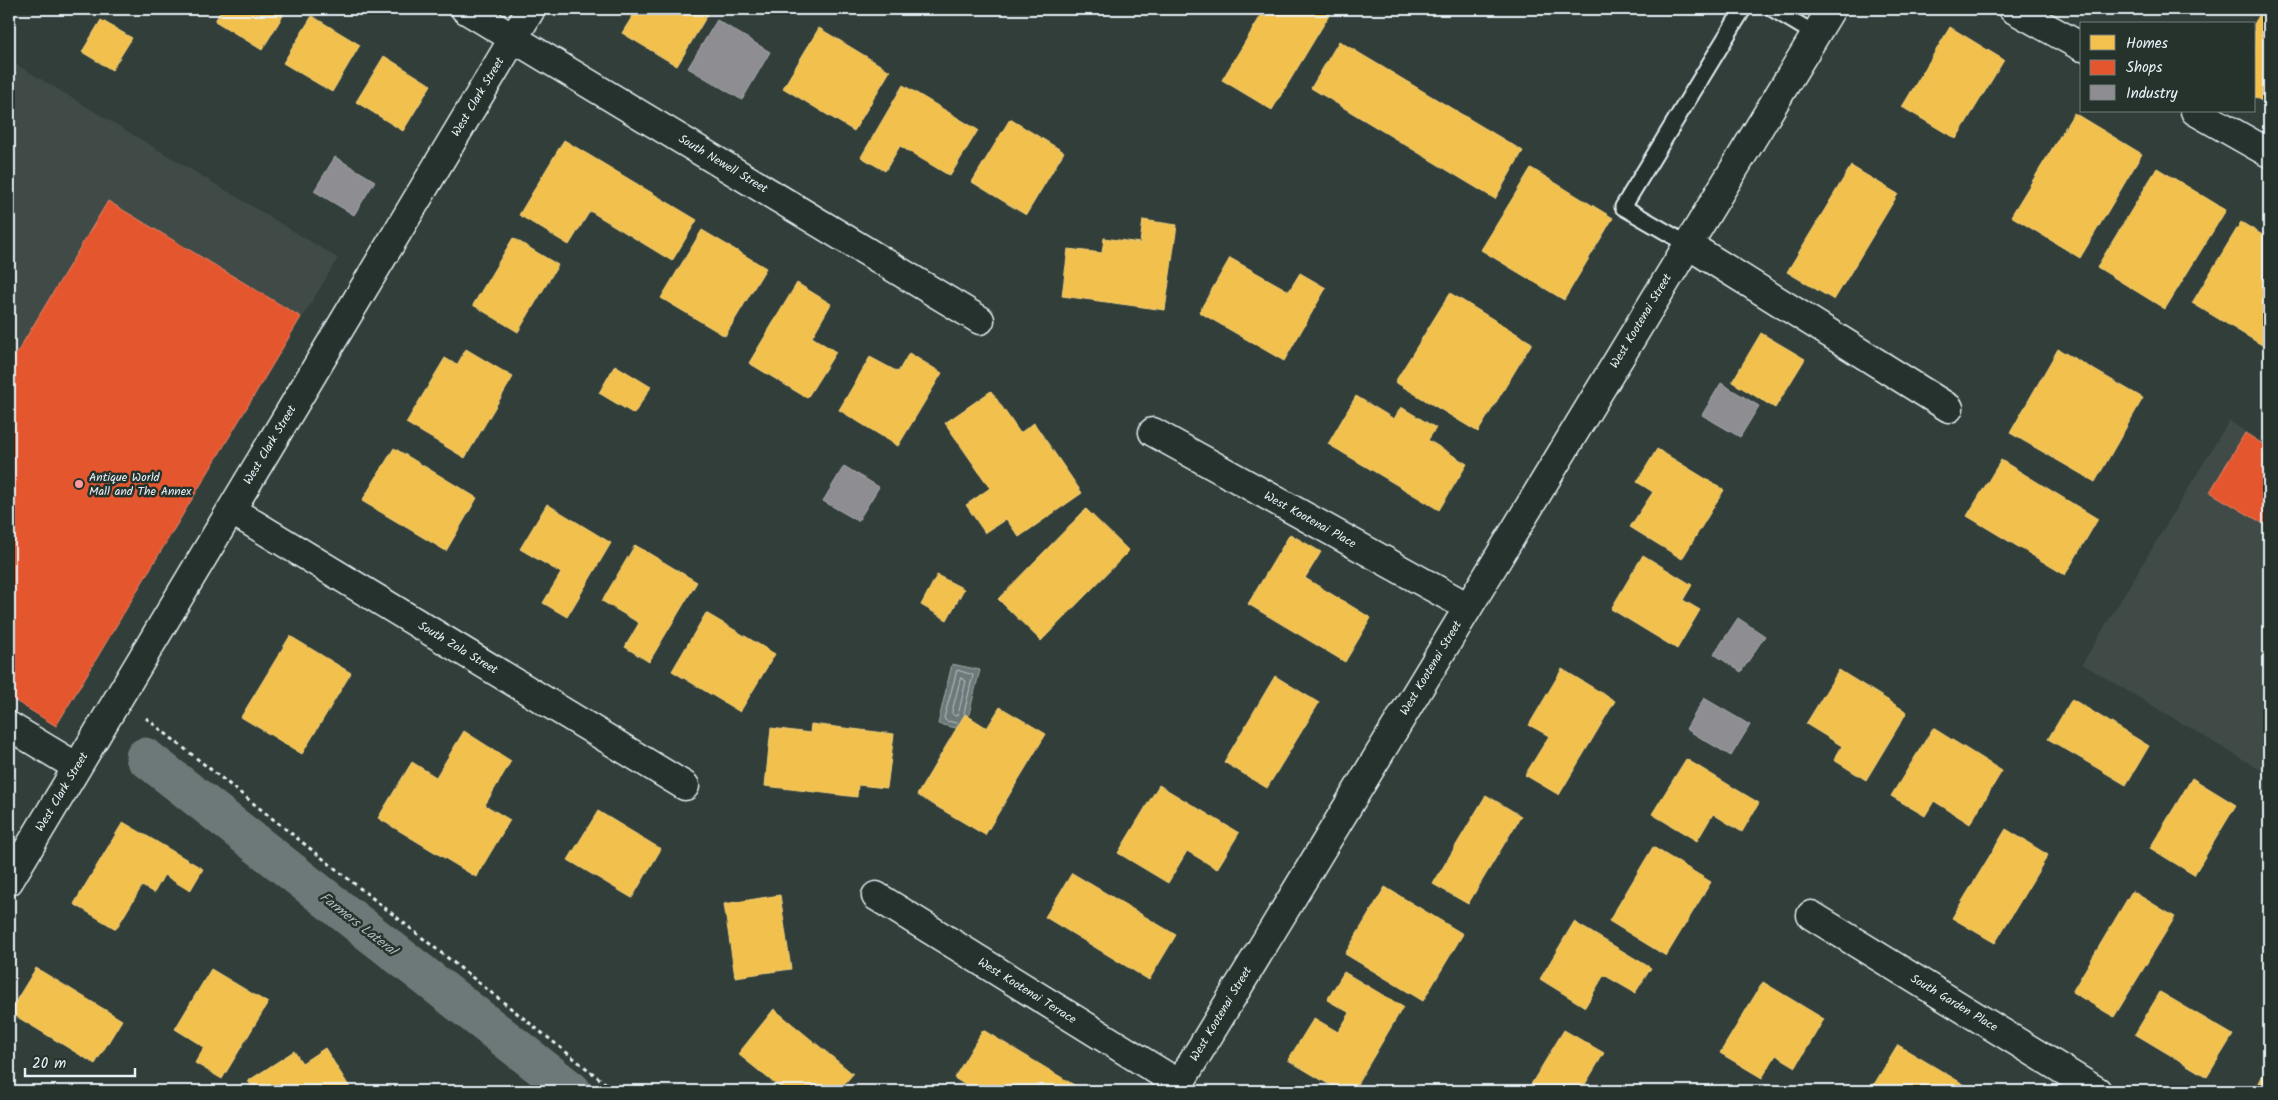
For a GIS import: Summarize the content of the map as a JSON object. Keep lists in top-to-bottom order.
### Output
{
  "streets": {
    "street": [
      "West Clark Street",
      "South Newell Street",
      "West Kootenai Street",
      "West Kootenai Place",
      "South Zola Street",
      "West Kootenai Terrace",
      "South Garden Place"
    ]
  },
  "crossings": [
    ["West Clark Street", "South Newell Street"],
    ["West Clark Street", "South Zola Street"],
    ["West Kootenai Street", "West Kootenai Place"],
    ["West Kootenai Street", "West Kootenai Terrace"]
  ],
  "water": ["Farmers Lateral"],
  "places": ["Antique World Mall and The Annex"],
  "legend": ["Homes", "Shops", "Industry"],
  "scale_bar": "20 m"
}
